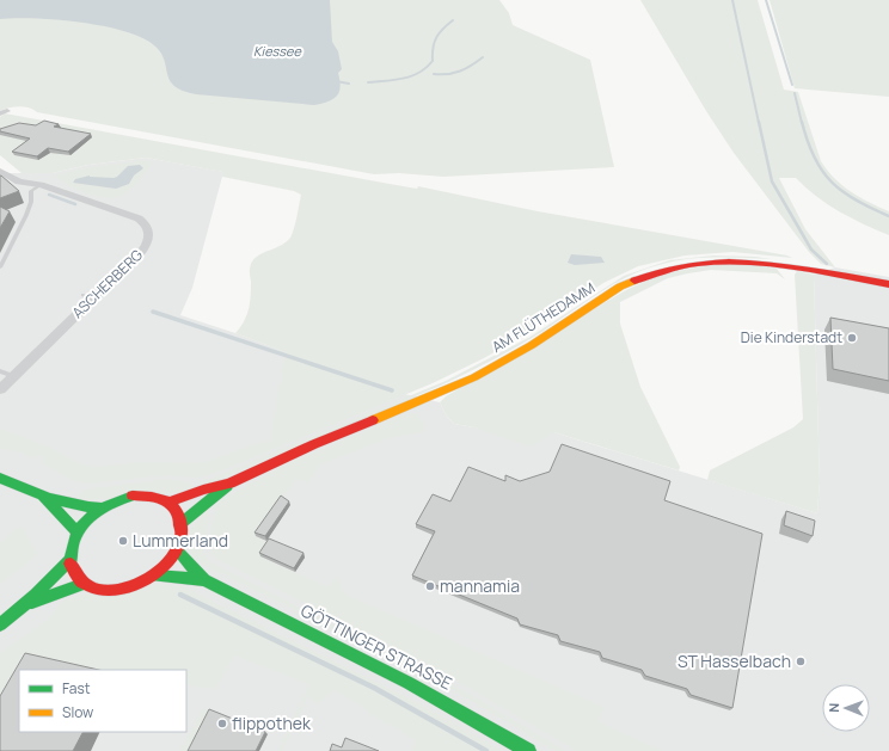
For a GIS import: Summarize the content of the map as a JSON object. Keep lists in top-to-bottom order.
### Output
{
  "streets": {
    "main road": ["AM FLÜTHEDAMM", "GÖTTINGER STRASSE"],
    "street": ["ASCHERBERG"]
  },
  "crossings": [
    ["AM FLÜTHEDAMM", "GÖTTINGER STRASSE"]
  ],
  "water": ["Kiessee"],
  "places": [
    "Die Kinderstadt",
    "Lummerland",
    "mannamia",
    "ST Hasselbach",
    "flippothek"
  ],
  "legend": ["Fast", "Slow"],
  "north": "left"
}
